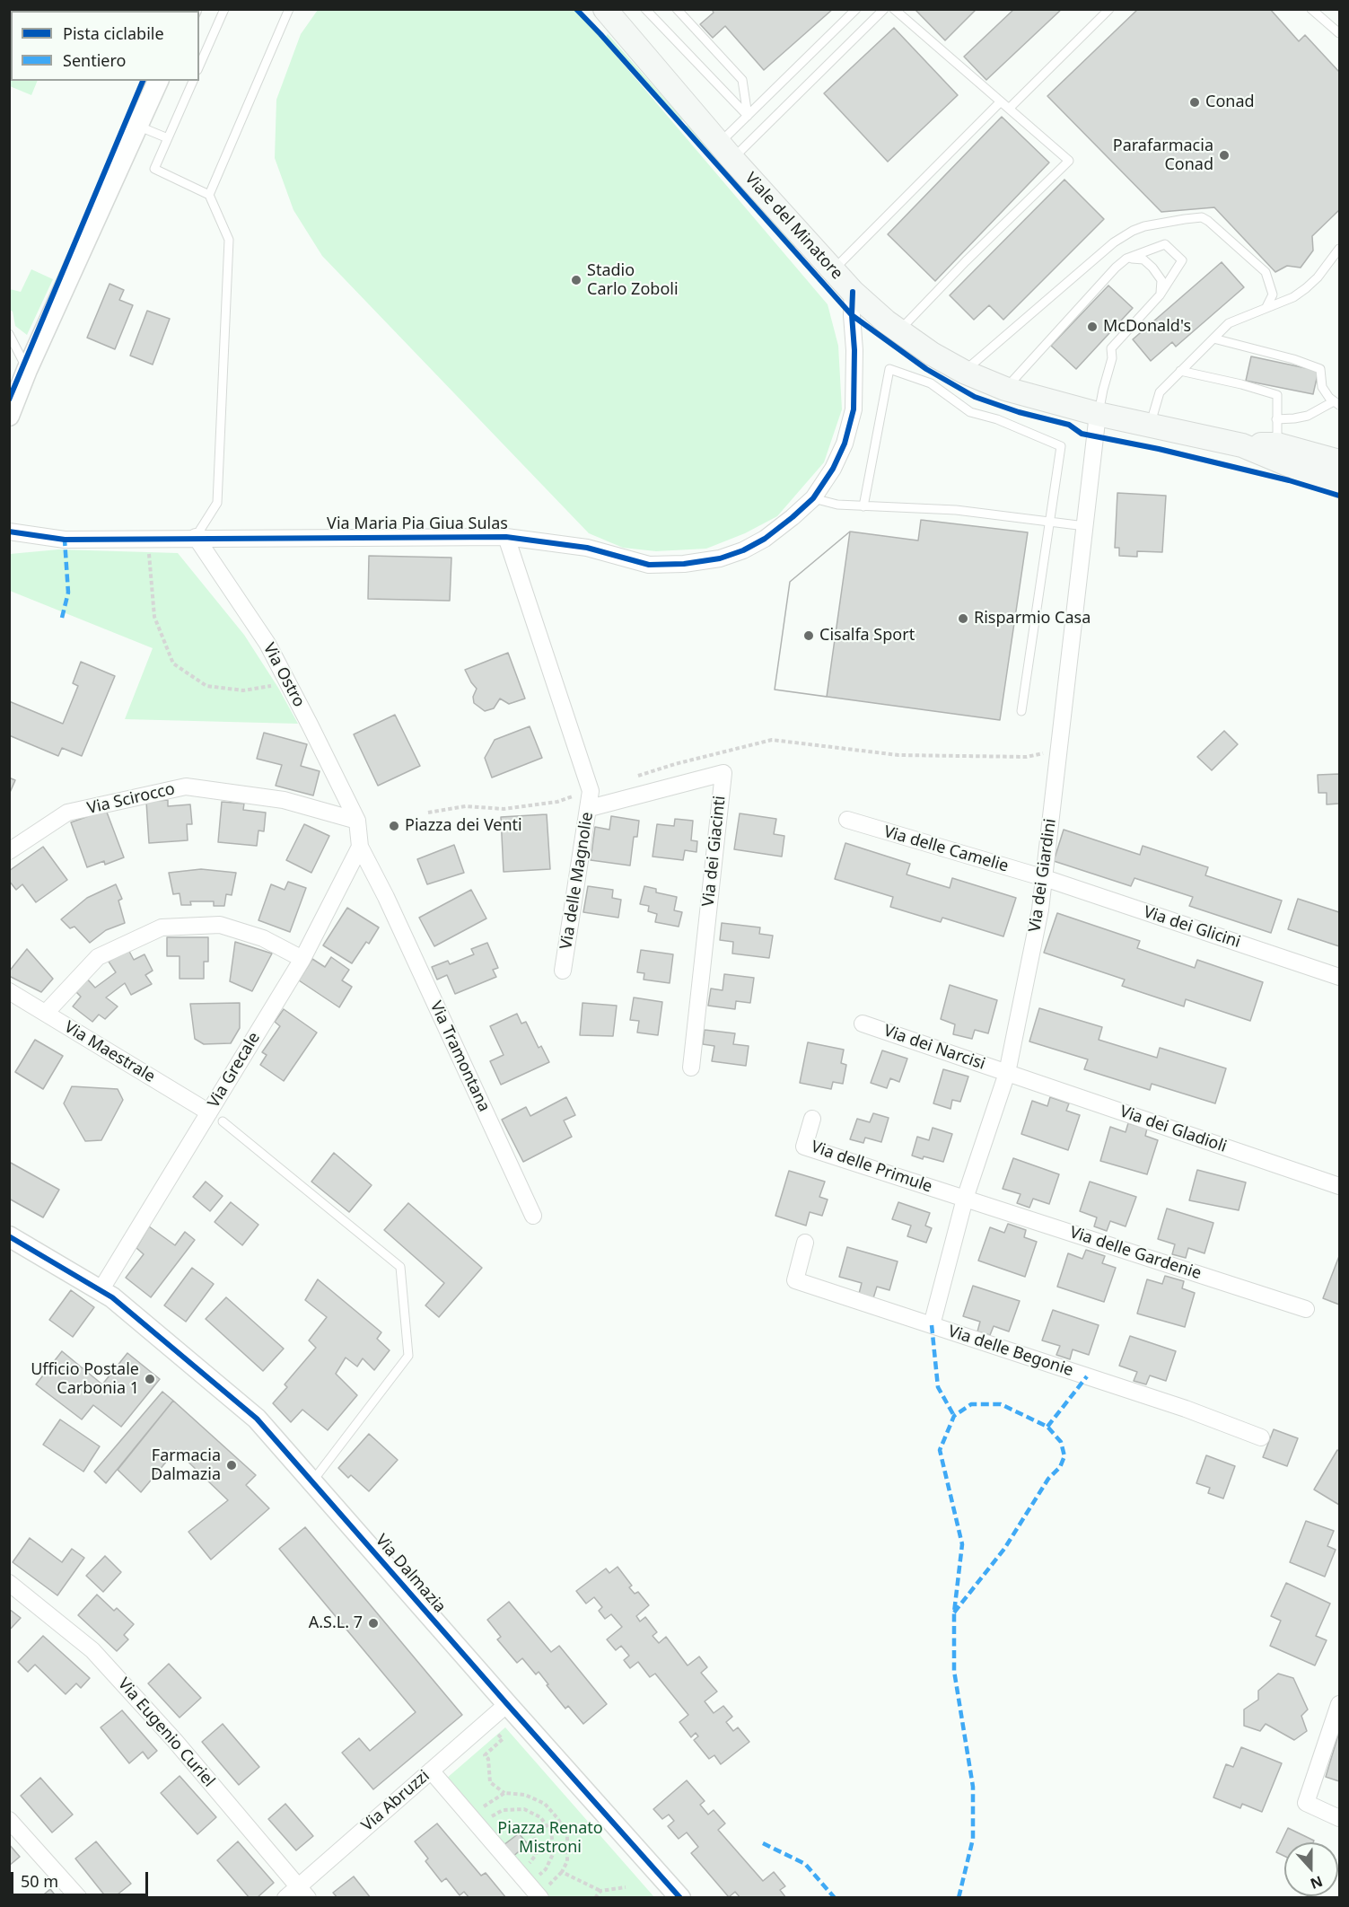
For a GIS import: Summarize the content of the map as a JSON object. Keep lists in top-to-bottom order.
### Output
{
  "streets": {
    "main road": ["Viale del Minatore"],
    "street": [
      "Via Maria Pia Giua Sulas",
      "Via Ostro",
      "Via Scirocco",
      "Via delle Camelie",
      "Via dei Giacinti",
      "Via dei Giardini",
      "Via delle Magnolie",
      "Via dei Glicini",
      "Via dei Narcisi",
      "Via Maestrale",
      "Via Tramontana",
      "Via Grecale",
      "Via dei Gladioli",
      "Via delle Primule",
      "Via delle Gardenie",
      "Via delle Begonie",
      "Via Dalmazia",
      "Via Eugenio Curiel",
      "Via Abruzzi"
    ]
  },
  "crossings": [
    ["Viale del Minatore", "Via Maria Pia Giua Sulas"],
    ["Viale del Minatore", "Via dei Giardini"],
    ["Via Maria Pia Giua Sulas", "Via Ostro"],
    ["Via Maria Pia Giua Sulas", "Via delle Magnolie"],
    ["Via Ostro", "Via Scirocco"],
    ["Via delle Camelie", "Via dei Giardini"],
    ["Via delle Camelie", "Via dei Glicini"],
    ["Via dei Giacinti", "Via delle Magnolie"],
    ["Via dei Giardini", "Via dei Glicini"],
    ["Via dei Giardini", "Via dei Narcisi"],
    ["Via dei Giardini", "Via dei Gladioli"],
    ["Via dei Giardini", "Via delle Primule"],
    ["Via dei Giardini", "Via delle Gardenie"],
    ["Via dei Giardini", "Via delle Begonie"],
    ["Via dei Narcisi", "Via dei Gladioli"],
    ["Via Maestrale", "Via Grecale"],
    ["Via Tramontana", "Via Grecale"],
    ["Via Grecale", "Via Dalmazia"],
    ["Via delle Primule", "Via delle Gardenie"],
    ["Via Dalmazia", "Via Abruzzi"],
    ["Via Eugenio Curiel", "Via Abruzzi"]
  ],
  "parks": ["Piazza Renato Mistroni"],
  "places": [
    "Conad",
    "Parafarmacia Conad",
    "Stadio Carlo Zoboli",
    "McDonald's",
    "Risparmio Casa",
    "Cisalfa Sport",
    "Piazza dei Venti",
    "Ufficio Postale Carbonia 1",
    "Farmacia Dalmazia",
    "A.S.L. 7"
  ],
  "legend": ["Pista ciclabile", "Sentiero"],
  "scale_bar": "50 m",
  "north": "bottom"
}
